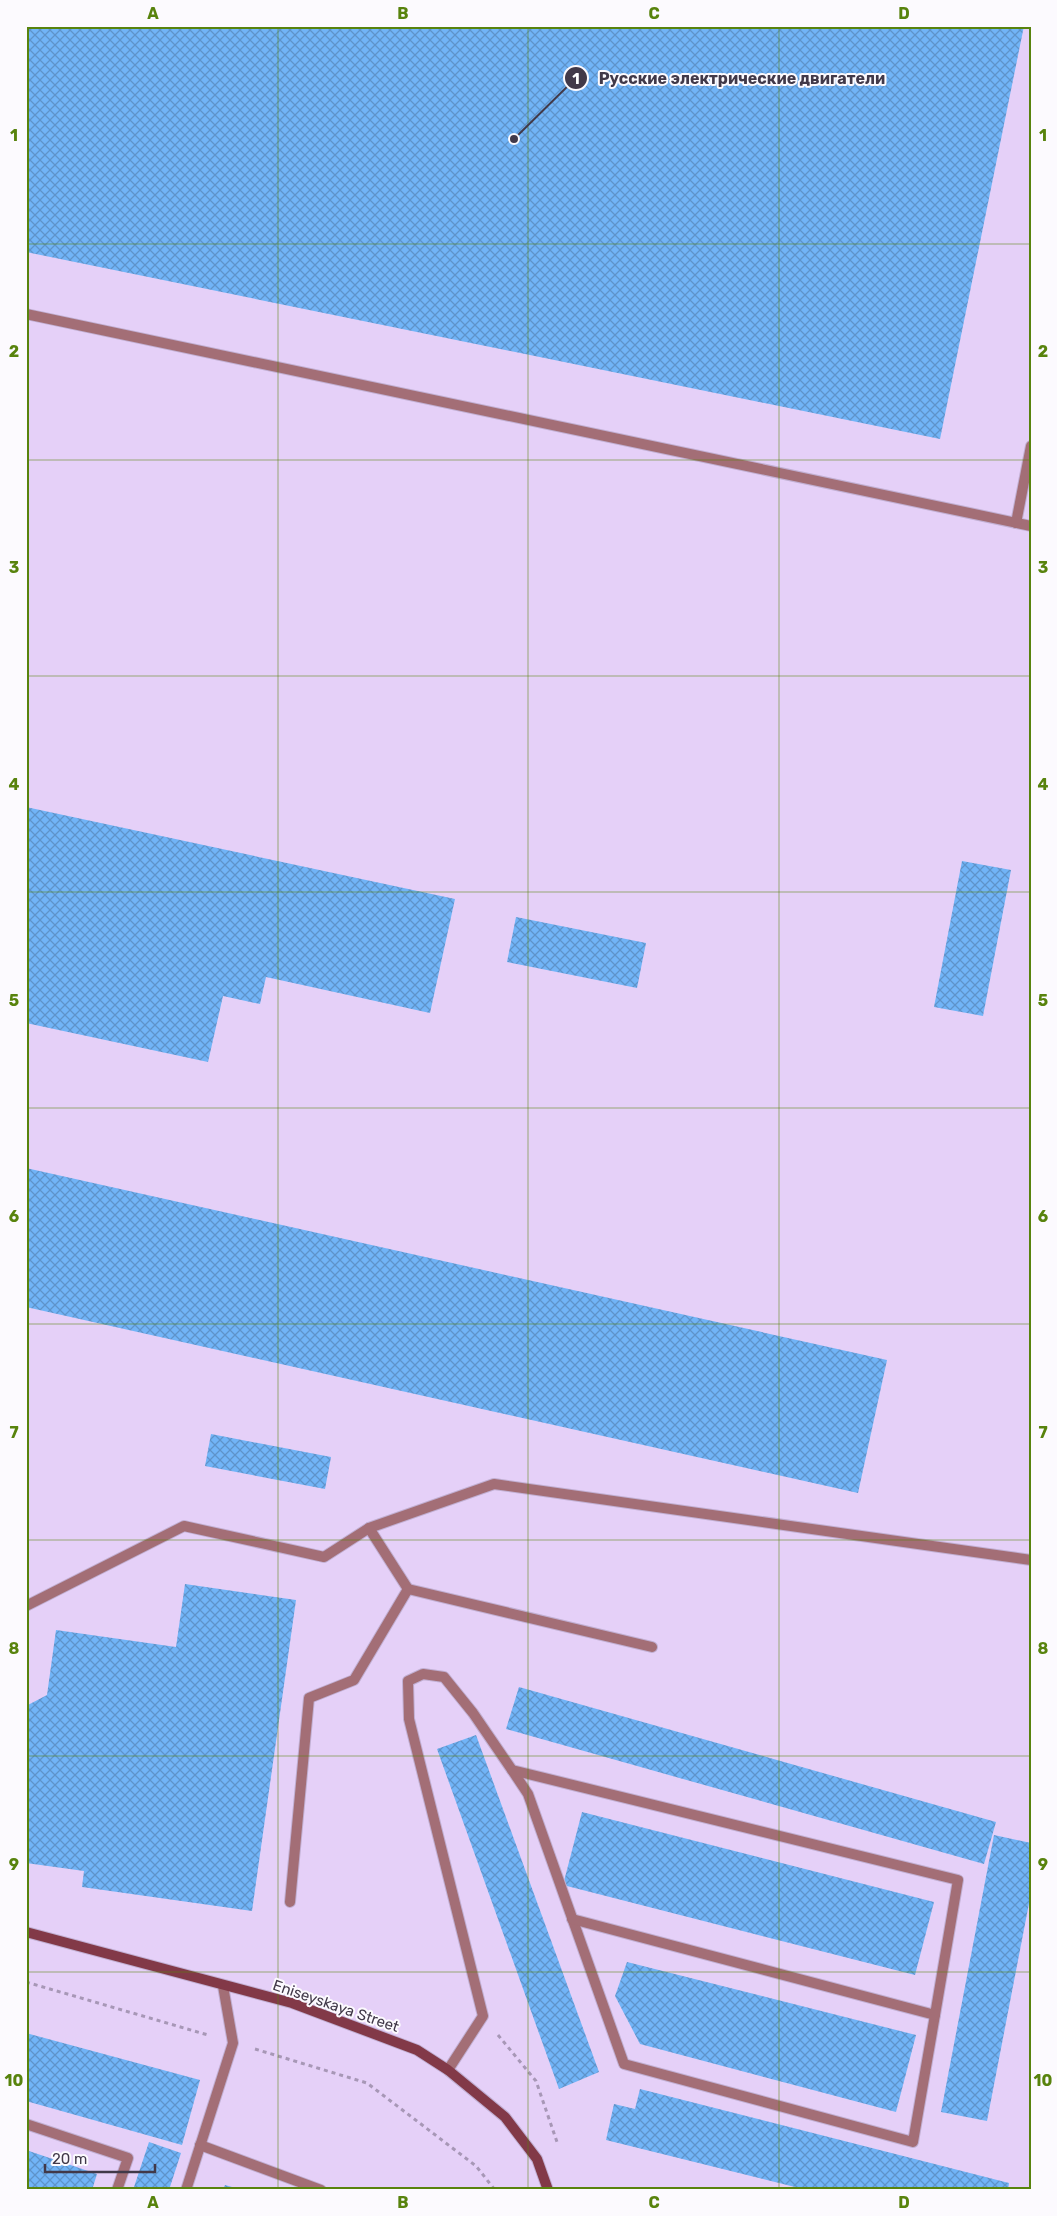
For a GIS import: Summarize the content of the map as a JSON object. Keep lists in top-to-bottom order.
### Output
{
  "streets": {
    "street": ["Eniseyskaya Street"]
  },
  "places": ["Русские электрические двигатели"],
  "scale_bar": "20 m",
  "grid": {
    "columns": [
      "A",
      "B",
      "C",
      "D"
    ],
    "rows": [
      "1",
      "2",
      "3",
      "4",
      "5",
      "6",
      "7",
      "8",
      "9",
      "10"
    ]
  }
}
